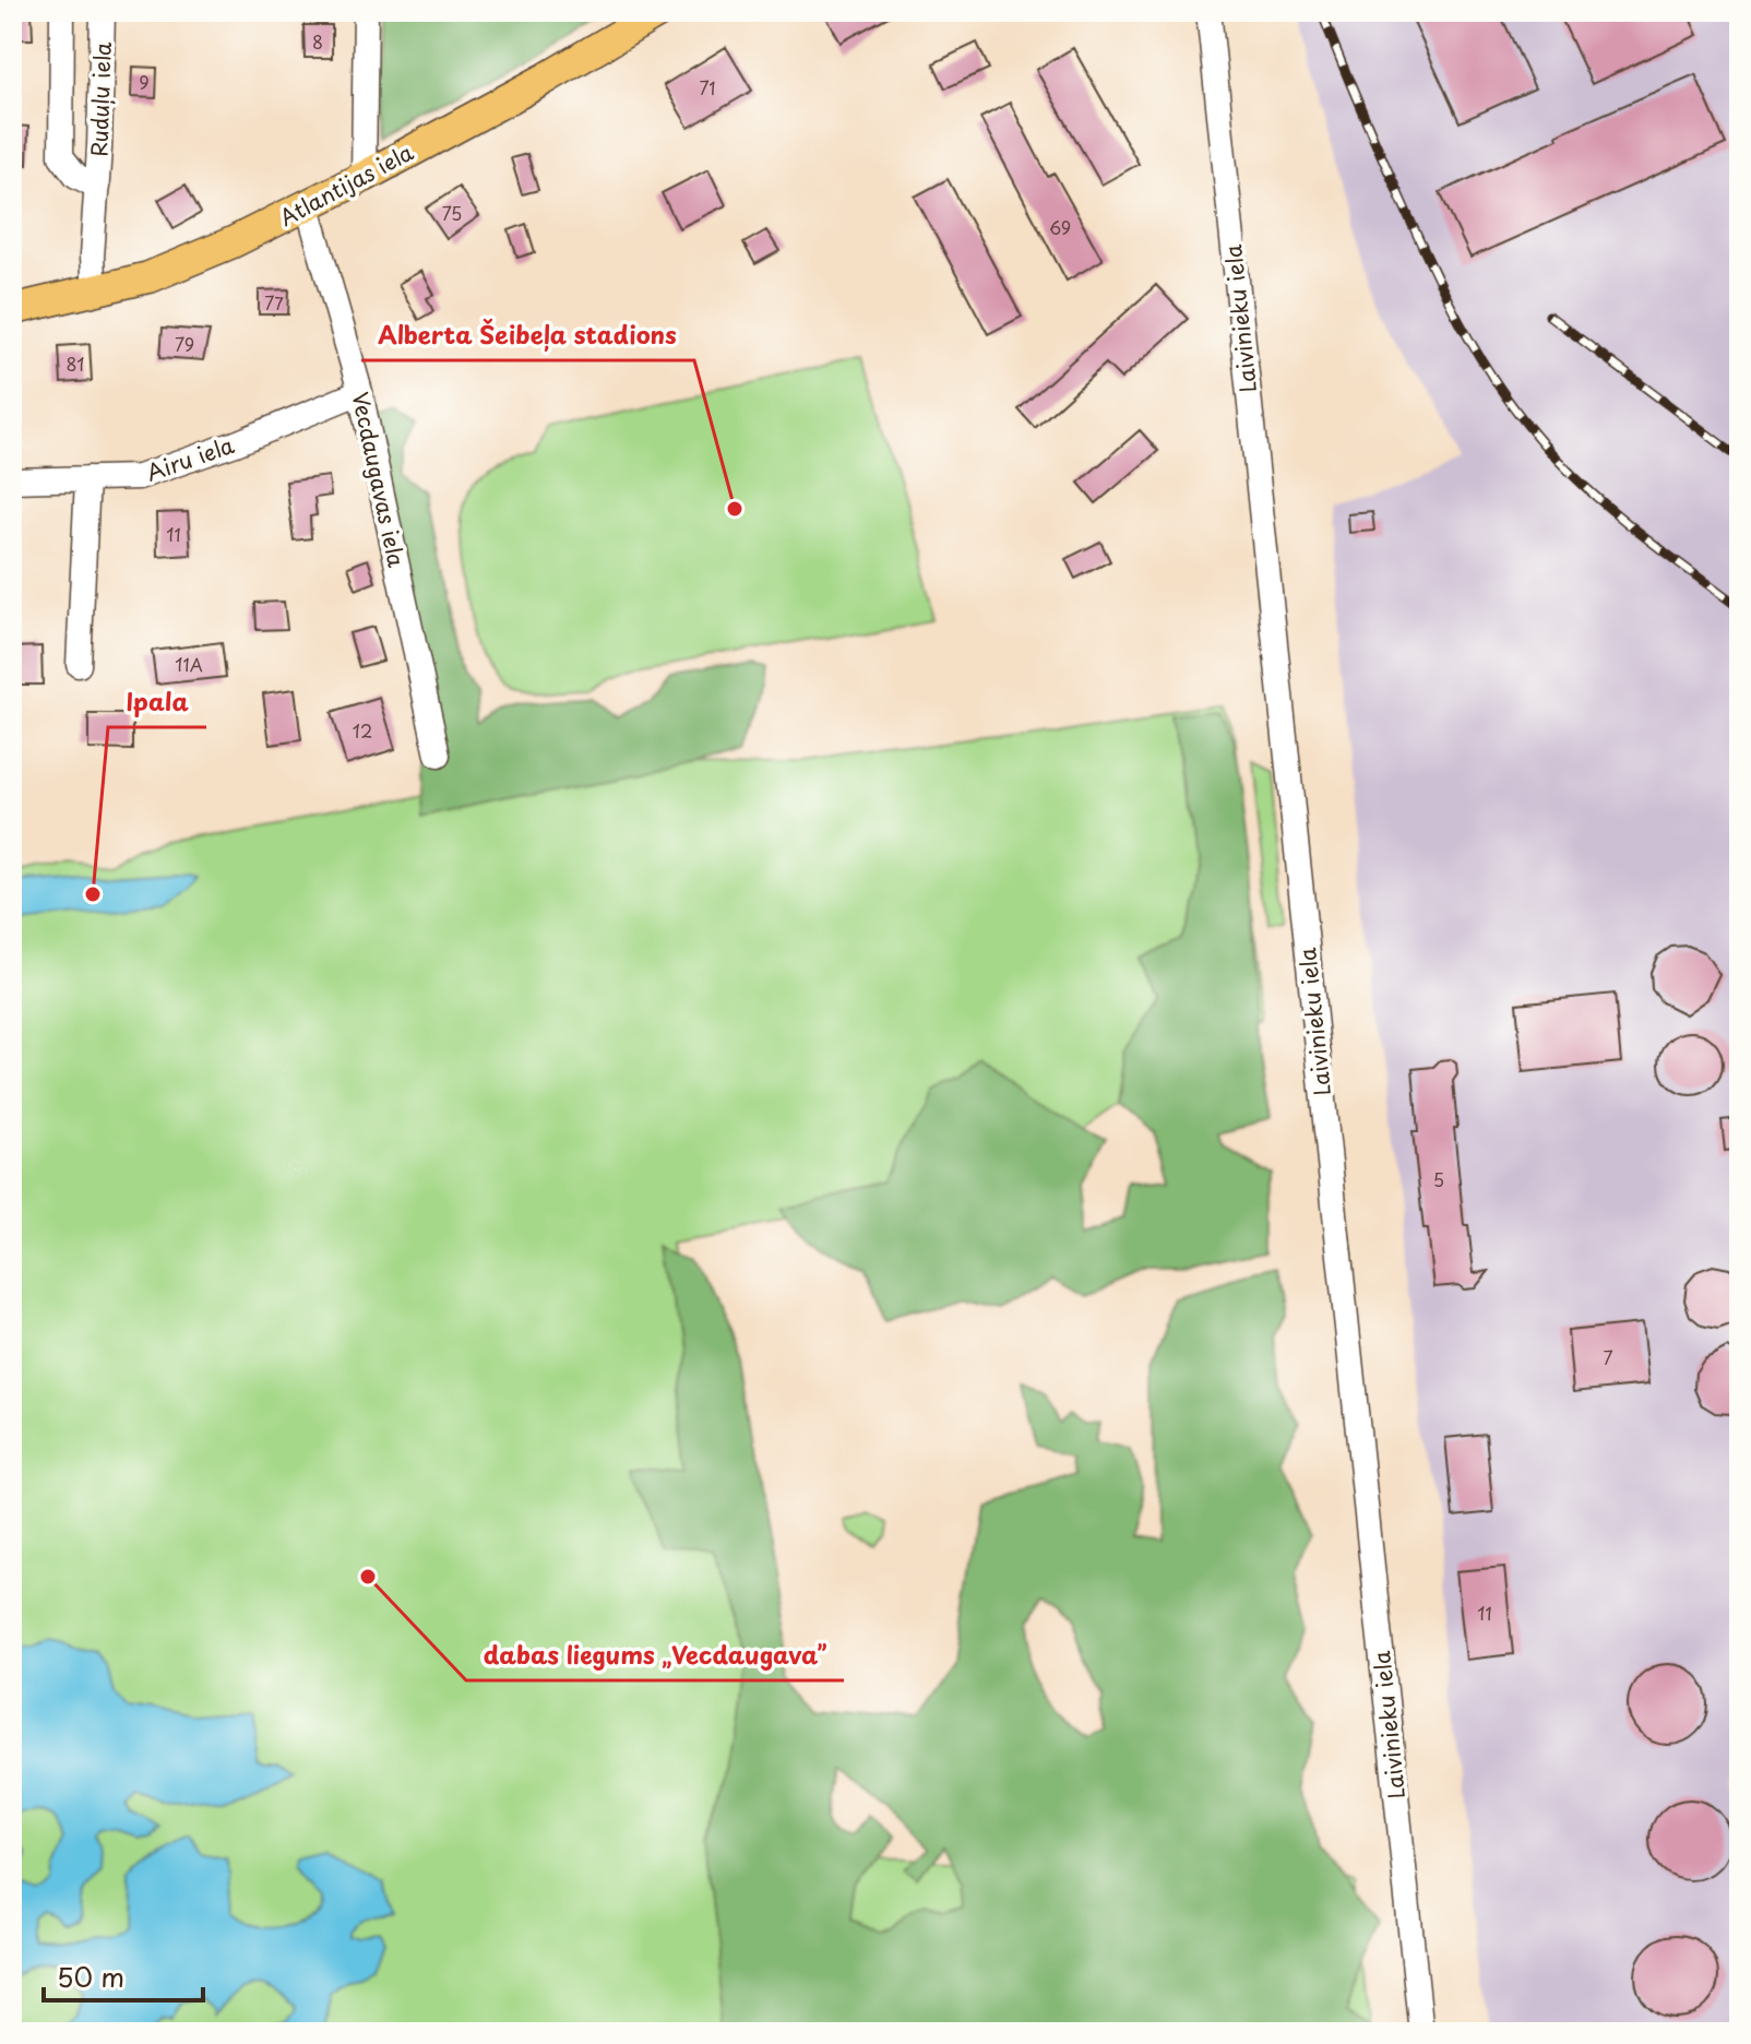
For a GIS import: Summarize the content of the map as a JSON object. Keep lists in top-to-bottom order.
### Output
{
  "streets": {
    "main road": ["Atlantijas iela"],
    "street": [
      "Ruduļu iela",
      "Laivinieku iela",
      "Airu iela",
      "Vecdaugavas iela"
    ]
  },
  "crossings": [
    ["Ruduļu iela", "Atlantijas iela"],
    ["Atlantijas iela", "Vecdaugavas iela"],
    ["Airu iela", "Vecdaugavas iela"]
  ],
  "places": ["Alberta Šeibeļa stadions", "Ipala", "dabas liegums „Vecdaugava”"],
  "house_numbers": [
    "8",
    "9",
    "71",
    "75",
    "69",
    "77",
    "79",
    "81",
    "11",
    "11A",
    "12",
    "5",
    "7",
    "11"
  ],
  "scale_bar": "50 m"
}
